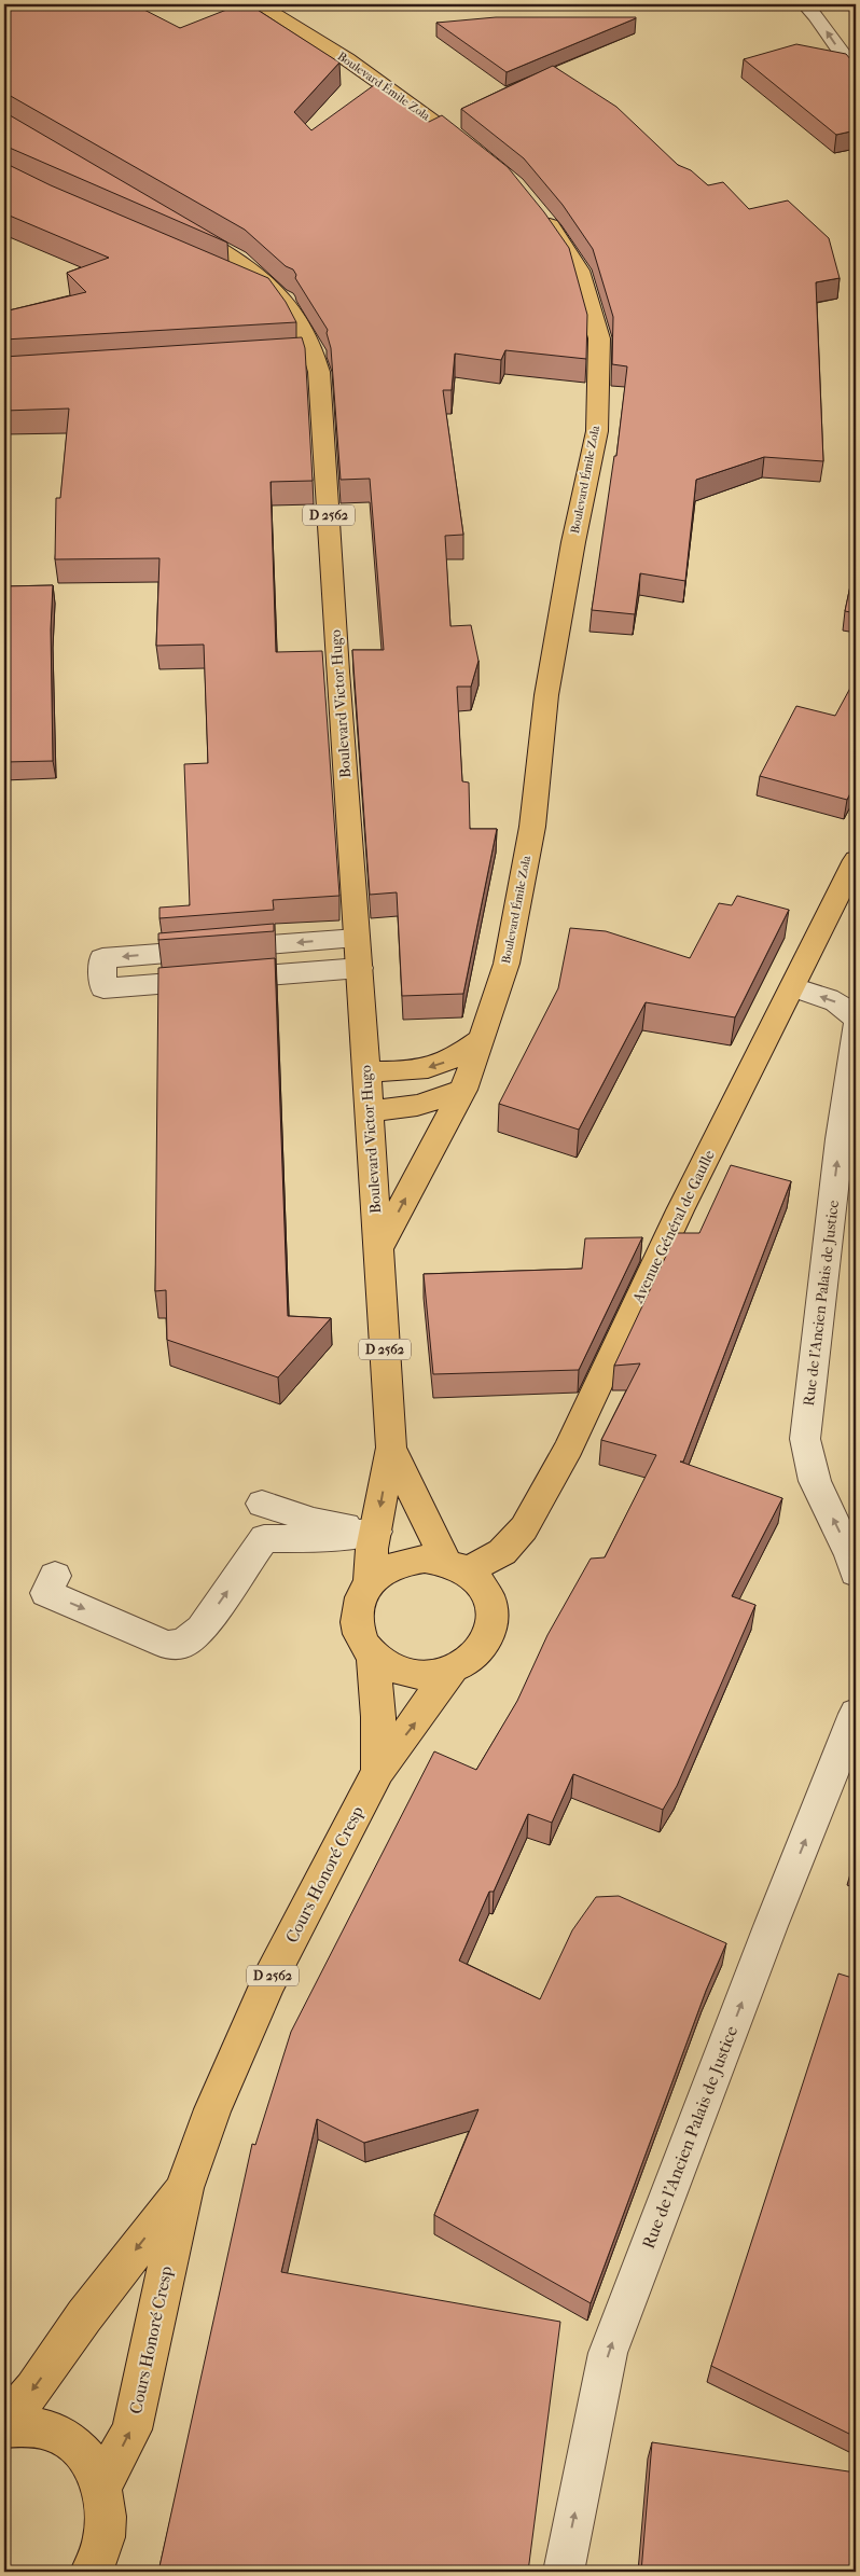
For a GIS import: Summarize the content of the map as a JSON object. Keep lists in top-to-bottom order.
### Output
{
  "streets": {
    "main road": [
      "Boulevard Émile Zola",
      "D 2562",
      "Boulevard Victor Hugo",
      "Avenue Général de Gaulle",
      "Cours Honoré Cresp"
    ],
    "street": ["Rue de l'Ancien Palais de Justice"]
  },
  "crossings": [
    ["Boulevard Émile Zola", "Boulevard Victor Hugo"],
    ["Boulevard Victor Hugo", "Avenue Général de Gaulle"],
    ["Boulevard Victor Hugo", "Cours Honoré Cresp"],
    ["Avenue Général de Gaulle", "Cours Honoré Cresp"]
  ],
  "one_way": ["Rue de l'Ancien Palais de Justice"]
}
